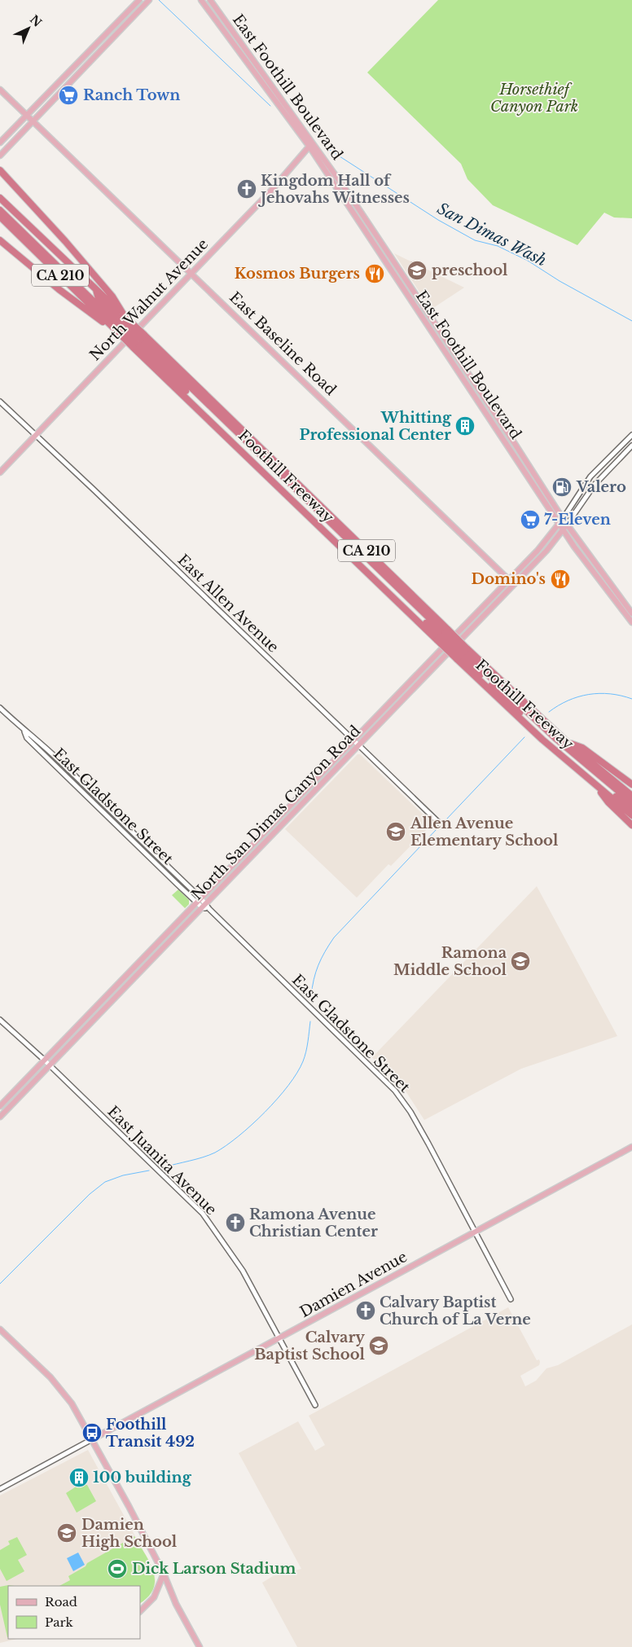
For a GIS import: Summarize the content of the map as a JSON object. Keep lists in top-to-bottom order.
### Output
{
  "streets": {
    "highway": ["CA 210", "Foothill Freeway"],
    "main road": [
      "East Foothill Boulevard",
      "North Walnut Avenue",
      "East Baseline Road",
      "North San Dimas Canyon Road",
      "Damien Avenue"
    ],
    "street": ["East Allen Avenue", "East Gladstone Street", "East Juanita Avenue"]
  },
  "crossings": [
    ["East Foothill Boulevard", "North Walnut Avenue"],
    ["East Foothill Boulevard", "North San Dimas Canyon Road"],
    ["North Walnut Avenue", "East Baseline Road"],
    ["North Walnut Avenue", "East Allen Avenue"],
    ["East Baseline Road", "North San Dimas Canyon Road"],
    ["East Allen Avenue", "North San Dimas Canyon Road"],
    ["East Gladstone Street", "North San Dimas Canyon Road"],
    ["East Gladstone Street", "Damien Avenue"],
    ["North San Dimas Canyon Road", "East Juanita Avenue"],
    ["East Juanita Avenue", "Damien Avenue"]
  ],
  "water": ["San Dimas Wash"],
  "parks": ["Horsethief Canyon Park"],
  "places": {
    "supermarket": ["Ranch Town", "7-Eleven"],
    "church": ["Kingdom Hall of Jehovahs Witnesses", "Ramona Avenue Christian Center", "Calvary Baptist Church of La Verne"],
    "school or university": [
      "preschool",
      "Allen Avenue Elementary School",
      "Ramona Middle School",
      "Calvary Baptist School",
      "Damien High School"
    ],
    "restaurant": ["Kosmos Burgers", "Domino's"],
    "building": ["Whitting Professional Center", "100 building"],
    "fuel station": ["Valero"],
    "bus stop": ["Foothill Transit 492"],
    "sports": ["Dick Larson Stadium"]
  },
  "legend": ["Road", "Park"],
  "north": "top right"
}
